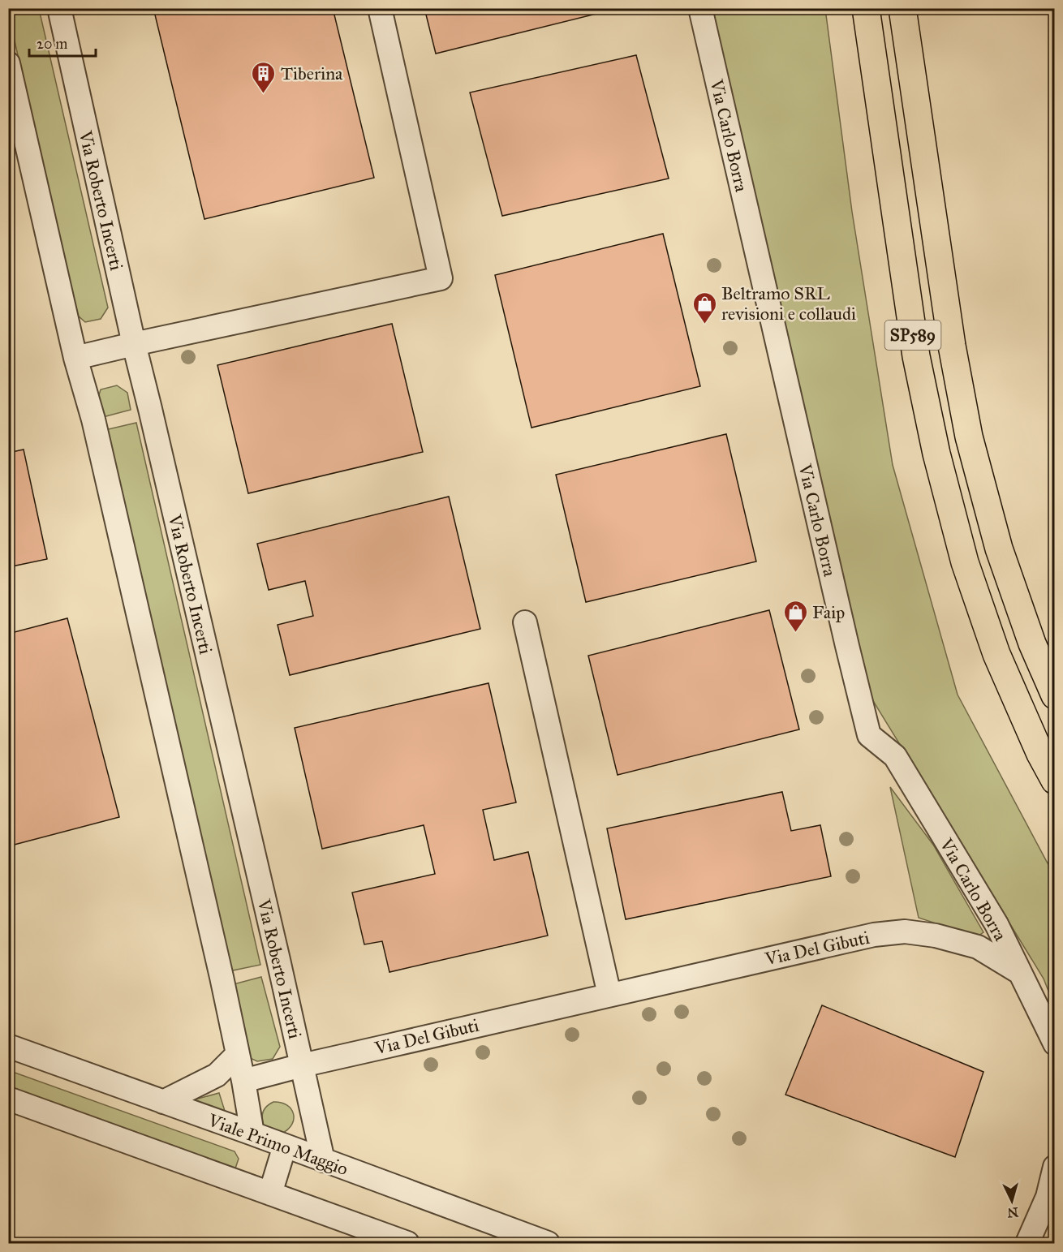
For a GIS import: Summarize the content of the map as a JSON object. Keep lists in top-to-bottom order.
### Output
{
  "streets": {
    "main road": ["SP589"],
    "street": [
      "Via Carlo Borra",
      "Via Roberto Incerti",
      "Via Del Gibuti",
      "Viale Primo Maggio"
    ]
  },
  "crossings": [
    ["Via Carlo Borra", "Via Del Gibuti"],
    ["Via Roberto Incerti", "Via Del Gibuti"],
    ["Via Roberto Incerti", "Viale Primo Maggio"]
  ],
  "places": {
    "building": ["Tiberina"],
    "shop": ["Beltramo SRL revisioni e collaudi", "Faip"]
  },
  "scale_bar": "20 m",
  "north": "bottom"
}
